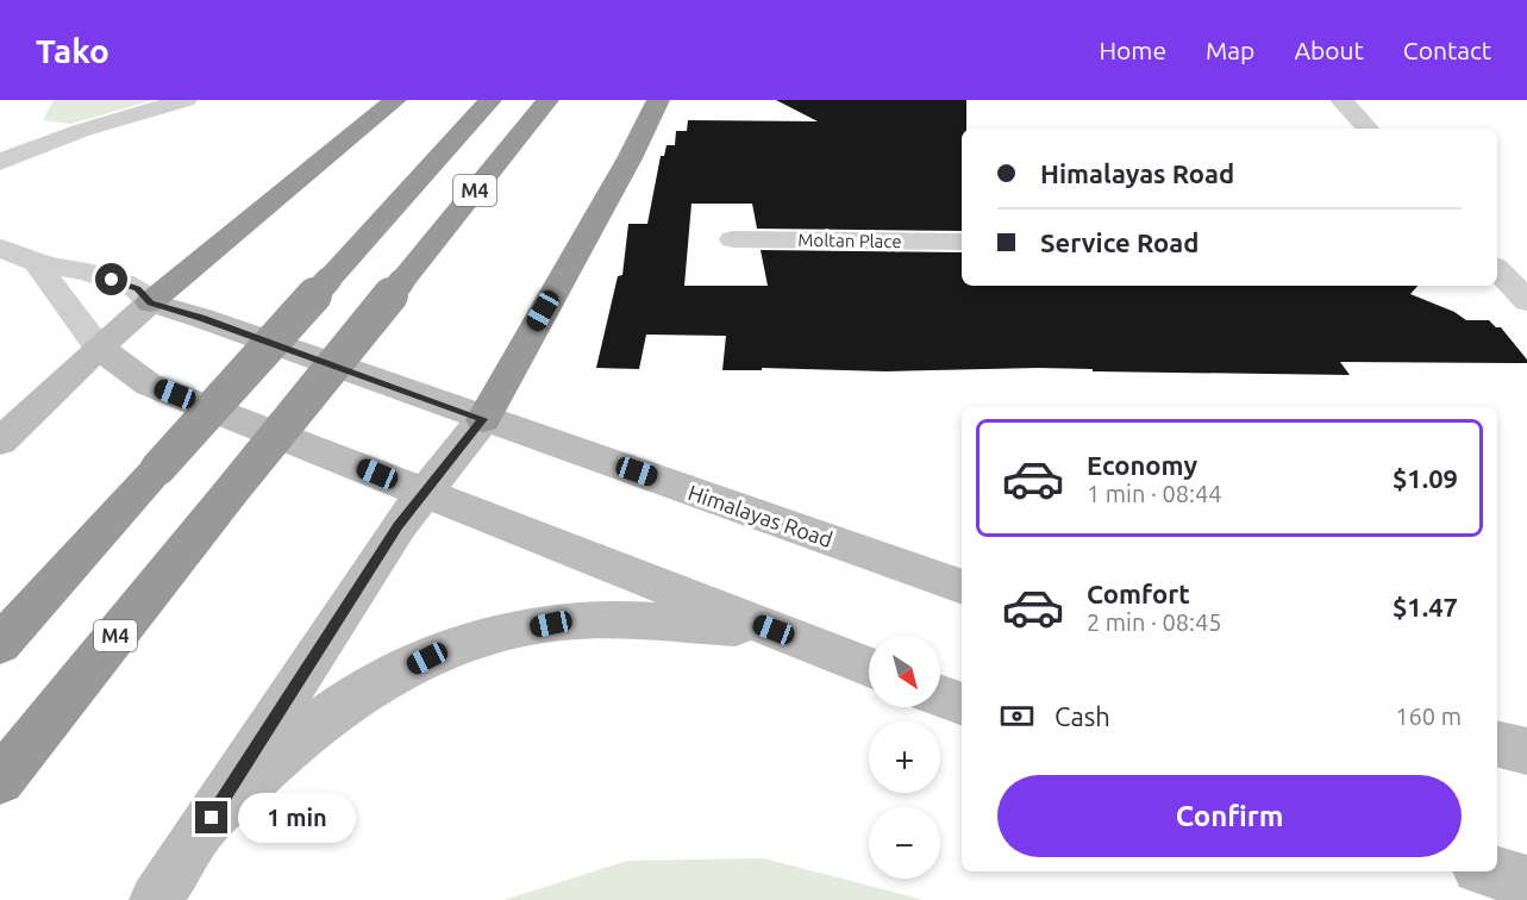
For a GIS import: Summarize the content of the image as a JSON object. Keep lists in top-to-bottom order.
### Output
{
  "streets": {
    "highway": ["M4"],
    "street": ["Moltan Place", "Himalayas Road"]
  },
  "north": "bottom right",
  "page": {
    "header": "Tako",
    "nav": [
      "Home",
      "Map",
      "About",
      "Contact"
    ],
    "banner": ["Himalayas Road", "Service Road"],
    "list": [
      {
        "name": "Economy",
        "note": "1 min · 08:44",
        "value": "$1.09"
      },
      {
        "name": "Comfort",
        "note": "2 min · 08:45",
        "value": "$1.47"
      }
    ],
    "map_buttons": ["+", "−"],
    "pay": ["Cash", "160 m"],
    "buttons": "Confirm",
    "bubble": "1 min"
  }
}
